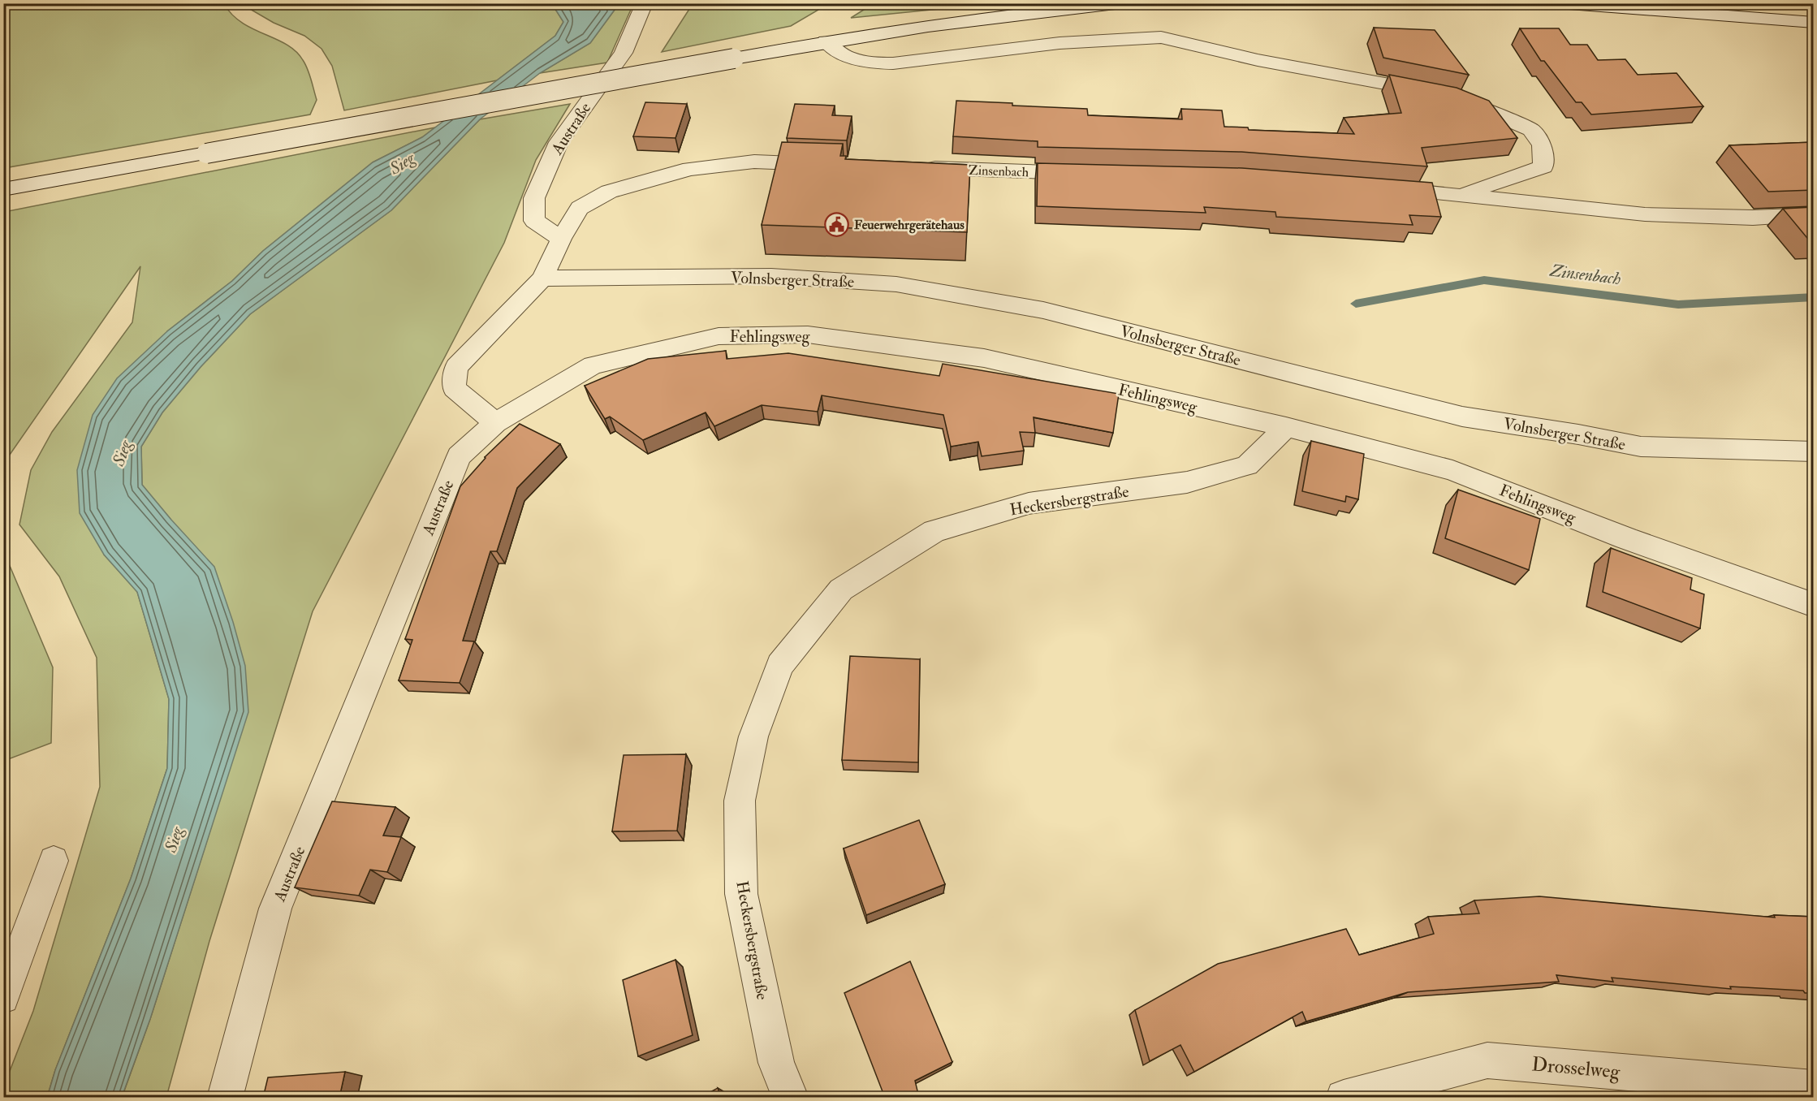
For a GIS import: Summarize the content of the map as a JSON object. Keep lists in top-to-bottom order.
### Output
{
  "streets": {
    "street": [
      "Austraße",
      "Zinsenbach",
      "Volnsberger Straße",
      "Fehlingsweg",
      "Heckersbergstraße",
      "Drosselweg"
    ]
  },
  "crossings": [
    ["Austraße", "Fehlingsweg"],
    ["Fehlingsweg", "Heckersbergstraße"]
  ],
  "water": ["Sieg", "Zinsenbach"],
  "places": {
    "public building": ["Feuerwehrgerätehaus"]
  }
}
